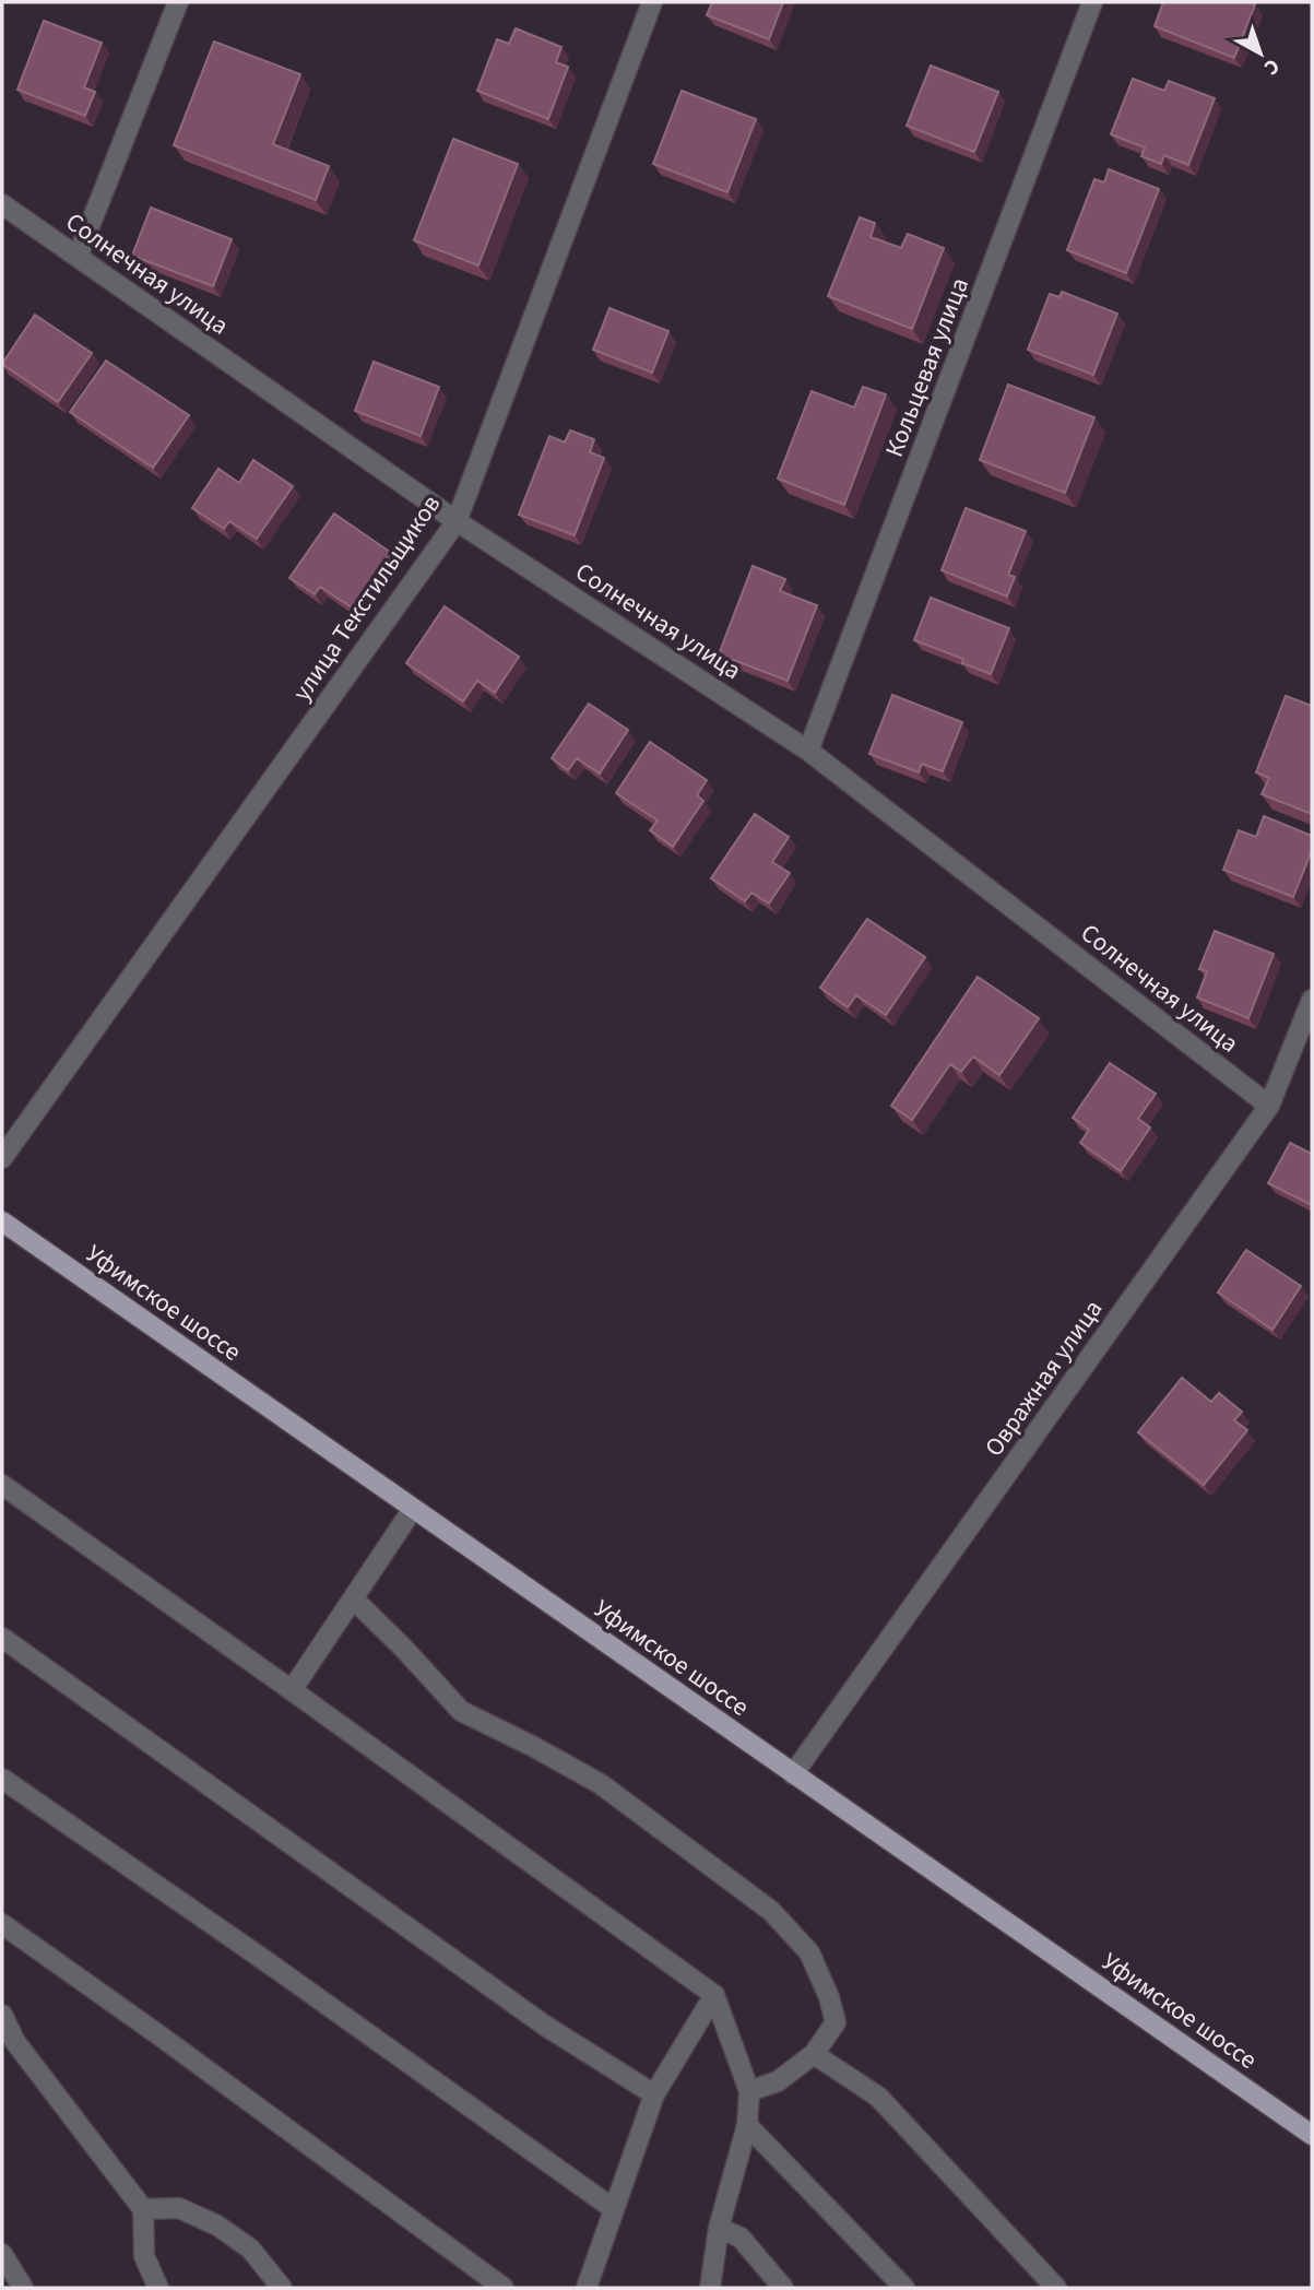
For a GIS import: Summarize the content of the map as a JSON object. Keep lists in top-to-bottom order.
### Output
{
  "streets": {
    "main road": ["Уфимское шоссе"],
    "street": [
      "Солнечная улица",
      "Кольцевая улица",
      "улица Текстильщиков",
      "Овражная улица"
    ]
  },
  "crossings": [
    ["Солнечная улица", "Кольцевая улица"],
    ["Солнечная улица", "улица Текстильщиков"],
    ["Солнечная улица", "Овражная улица"],
    ["Уфимское шоссе", "Овражная улица"]
  ],
  "north": "bottom right"
}
